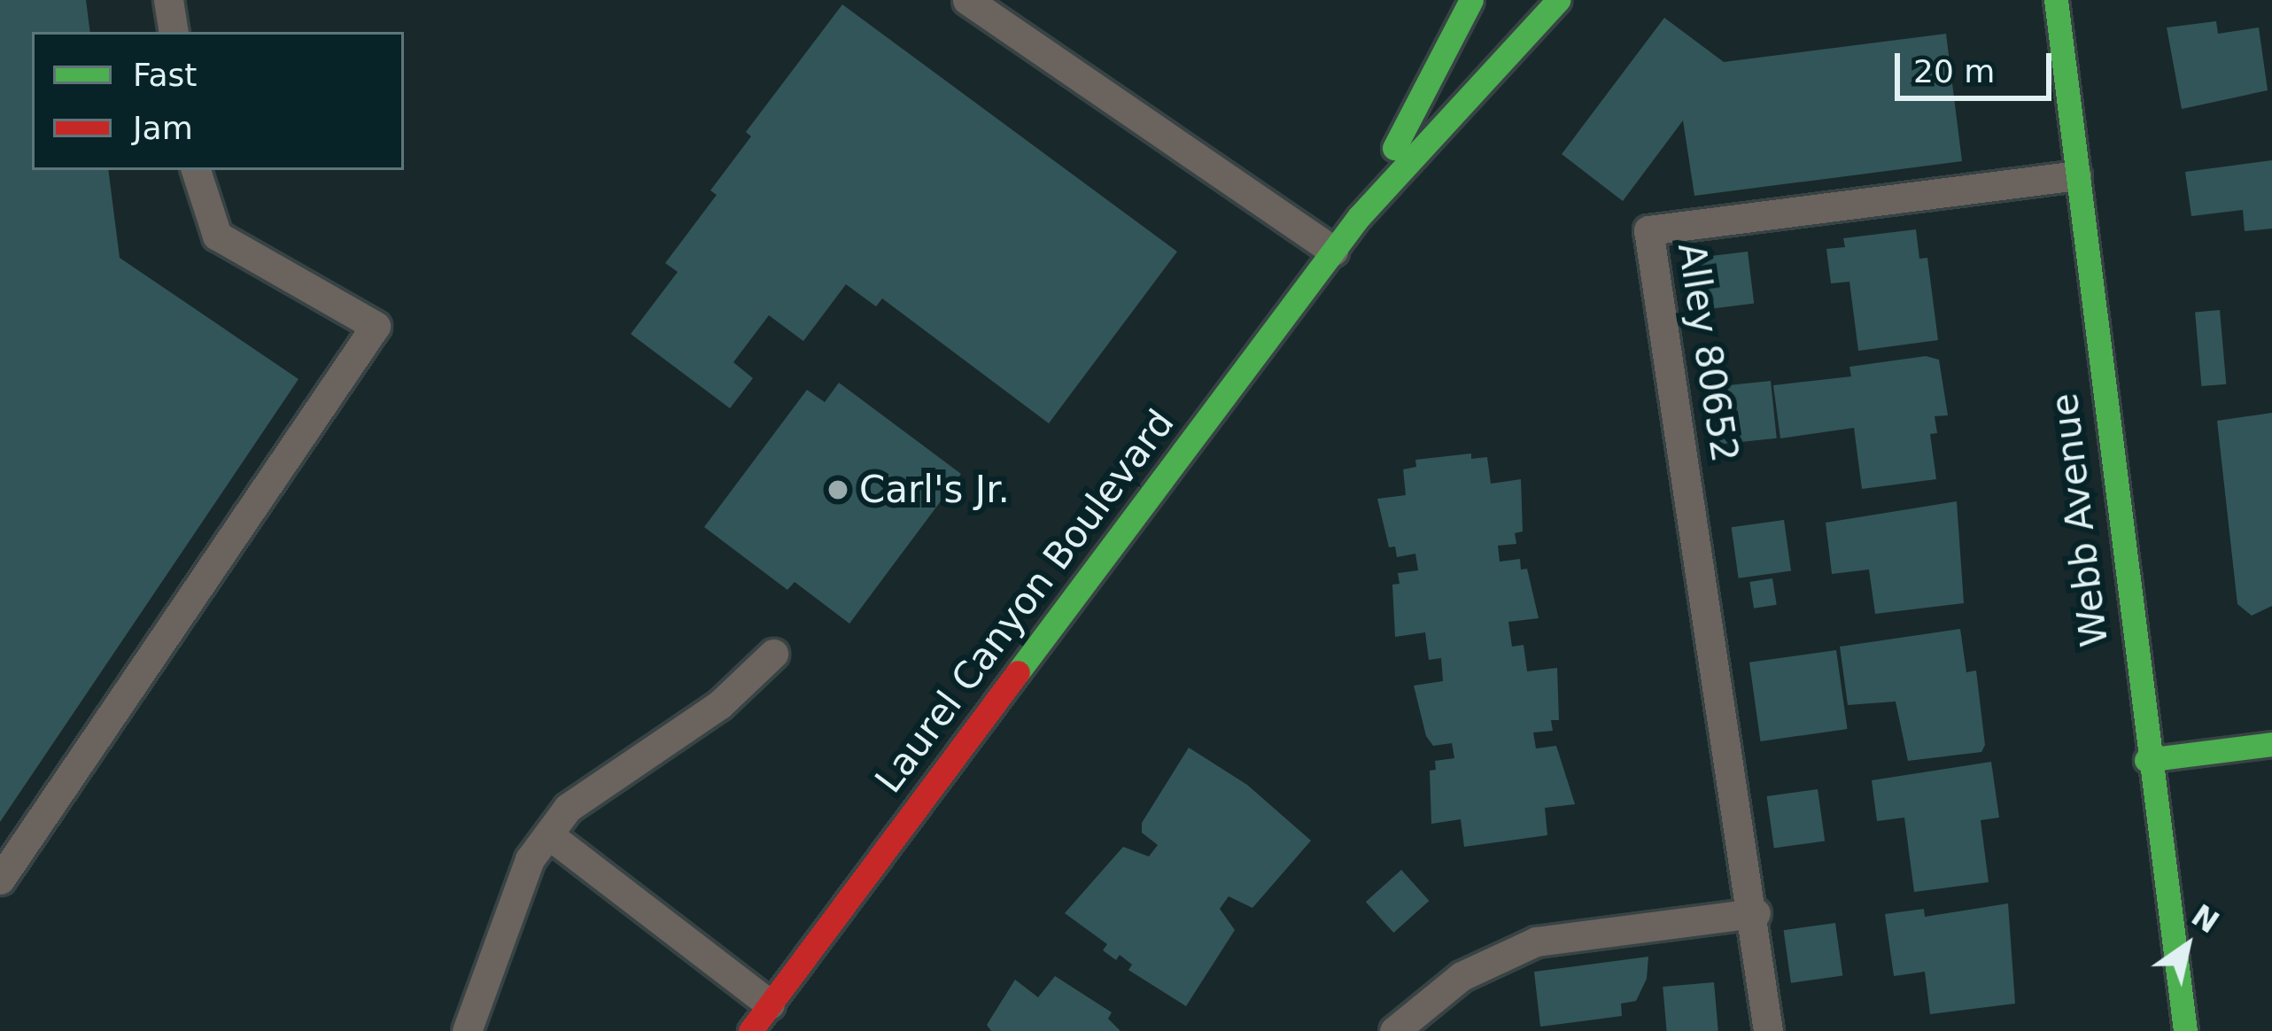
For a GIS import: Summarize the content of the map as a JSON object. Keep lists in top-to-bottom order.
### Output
{
  "streets": {
    "main road": ["Webb Avenue", "Laurel Canyon Boulevard"],
    "lane": ["Alley 80652"]
  },
  "crossings": [
    ["Alley 80652", "Webb Avenue"]
  ],
  "places": ["Carl's Jr."],
  "legend": ["Fast", "Jam"],
  "scale_bar": "20 m",
  "north": "top right"
}
